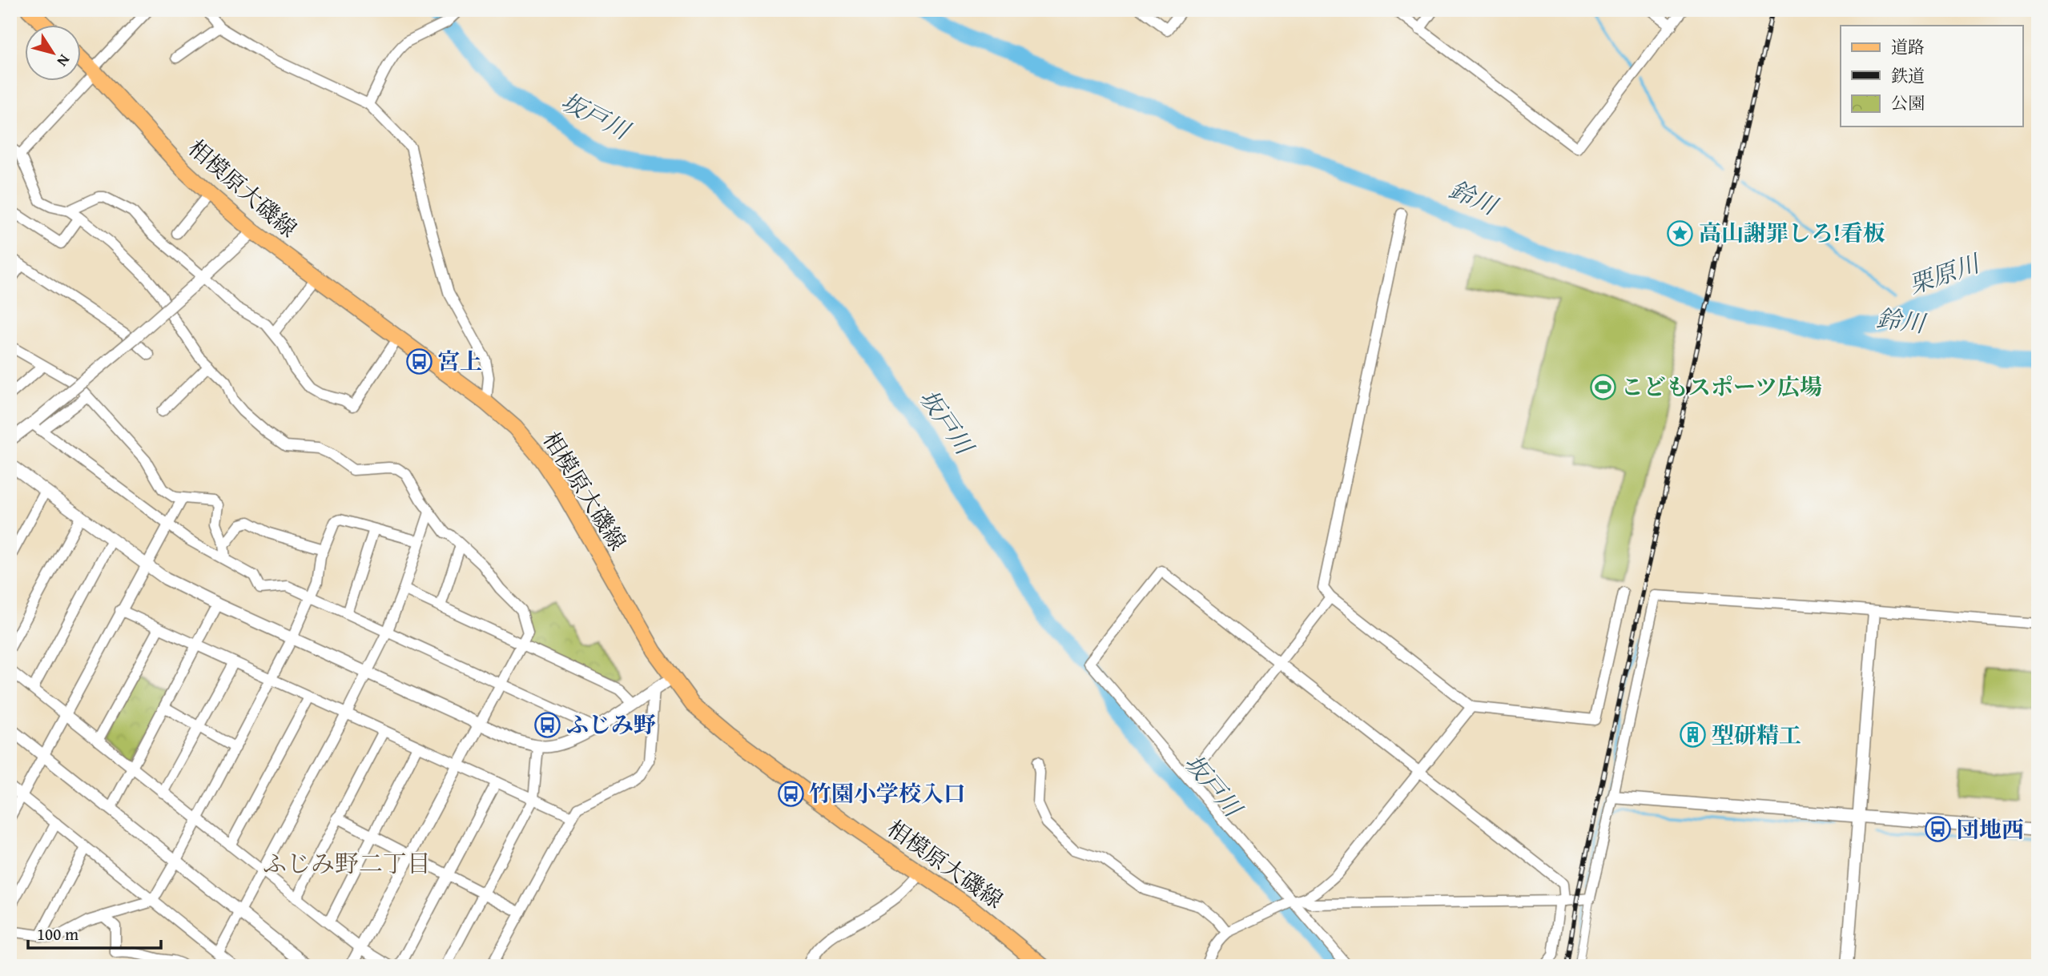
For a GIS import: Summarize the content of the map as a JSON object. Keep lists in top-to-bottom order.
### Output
{
  "streets": {
    "main road": ["相模原大磯線"]
  },
  "districts": ["ふじみ野二丁目"],
  "water": ["坂戸川", "鈴川", "栗原川"],
  "places": {
    "place": ["高山謝罪しろ!看板"],
    "bus stop": [
      "宮上",
      "ふじみ野",
      "竹園小学校入口",
      "団地西"
    ],
    "sports": ["こどもスポーツ広場"],
    "building": ["型研精工"]
  },
  "legend": ["道路", "鉄道", "公園"],
  "scale_bar": "100 m",
  "north": "bottom right"
}
